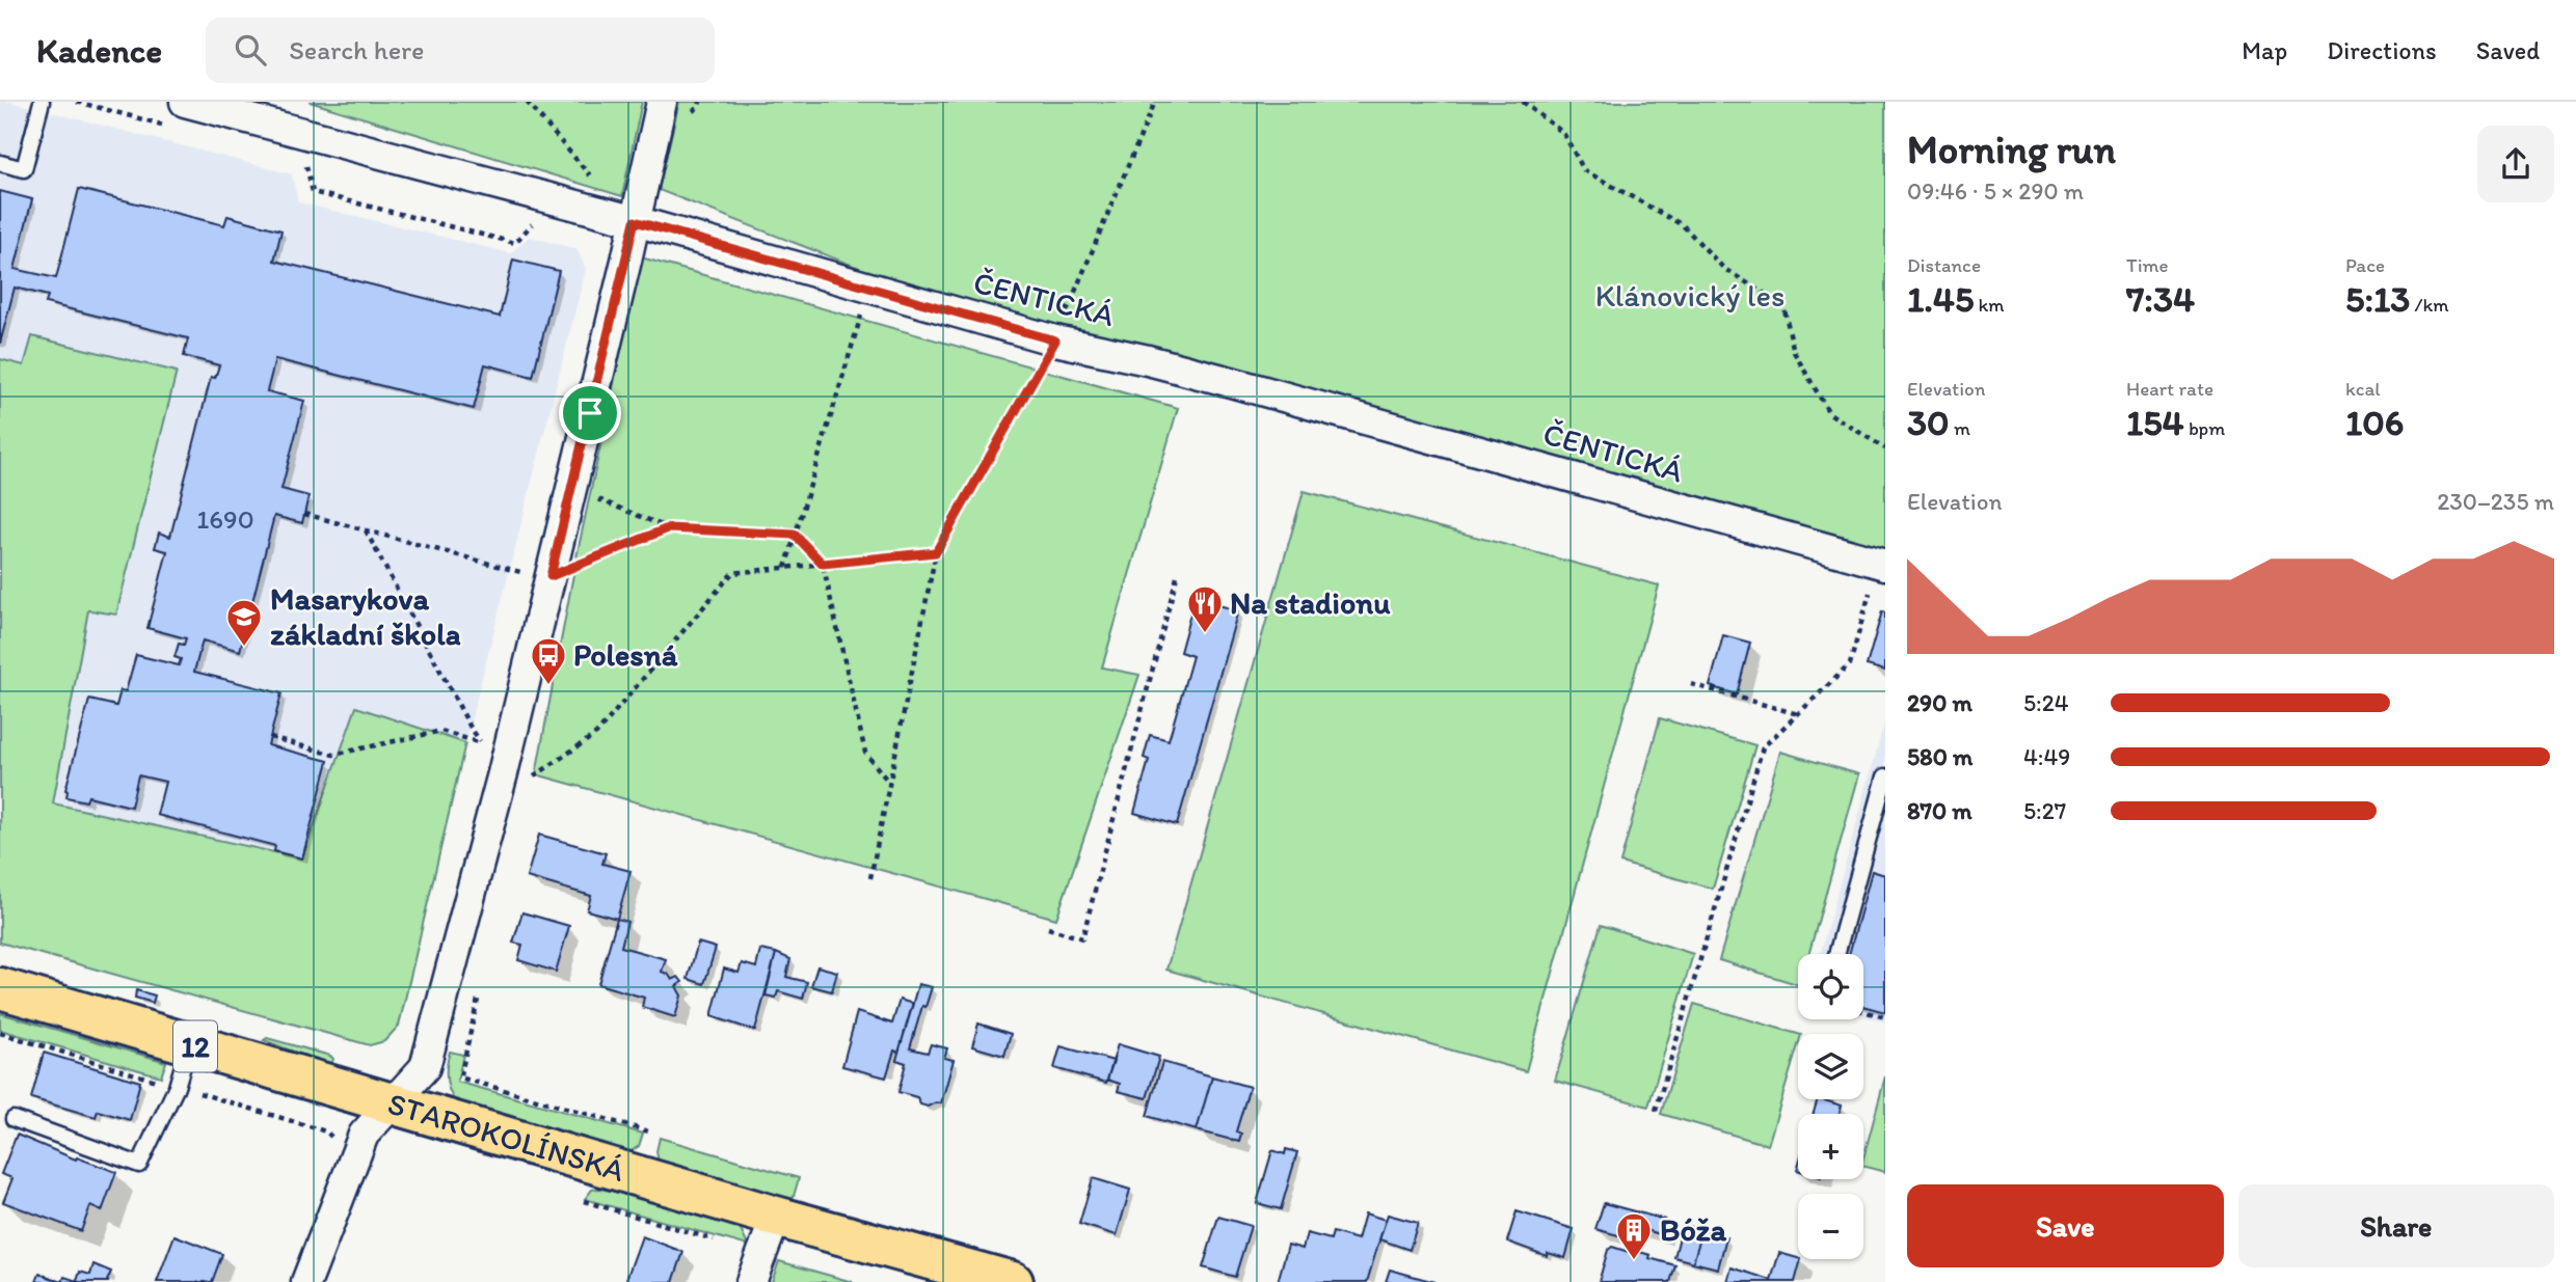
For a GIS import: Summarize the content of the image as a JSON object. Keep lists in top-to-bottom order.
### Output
{
  "streets": {
    "main road": ["12", "STAROKOLÍNSKÁ"],
    "street": ["ČENTICKÁ"]
  },
  "parks": ["Klánovický les"],
  "places": {
    "restaurant": ["Na stadionu"],
    "school or university": ["Masarykova základní škola"],
    "bus stop": ["Polesná"],
    "building": ["Bóža"]
  },
  "house_numbers": ["1690"],
  "page": {
    "header": "Kadence",
    "search": "Search here",
    "nav": ["Map", "Directions", "Saved"],
    "heading": ["Morning run", "09:46 · 5 × 290 m"],
    "stats": [
      ["Distance", "1.45 km"],
      ["Time", "7:34"],
      ["Pace", "5:13 /km"],
      ["Elevation", "30 m"],
      ["Heart rate", "154 bpm"],
      ["kcal", "106"]
    ],
    "chart": ["Elevation", "230–235 m"],
    "list": [
      {
        "name": "290 m",
        "note": "5:24"
      },
      {
        "name": "580 m",
        "note": "4:49"
      },
      {
        "name": "870 m",
        "note": "5:27"
      }
    ],
    "map_buttons": ["+", "−"],
    "buttons": ["Save", "Share"]
  }
}
